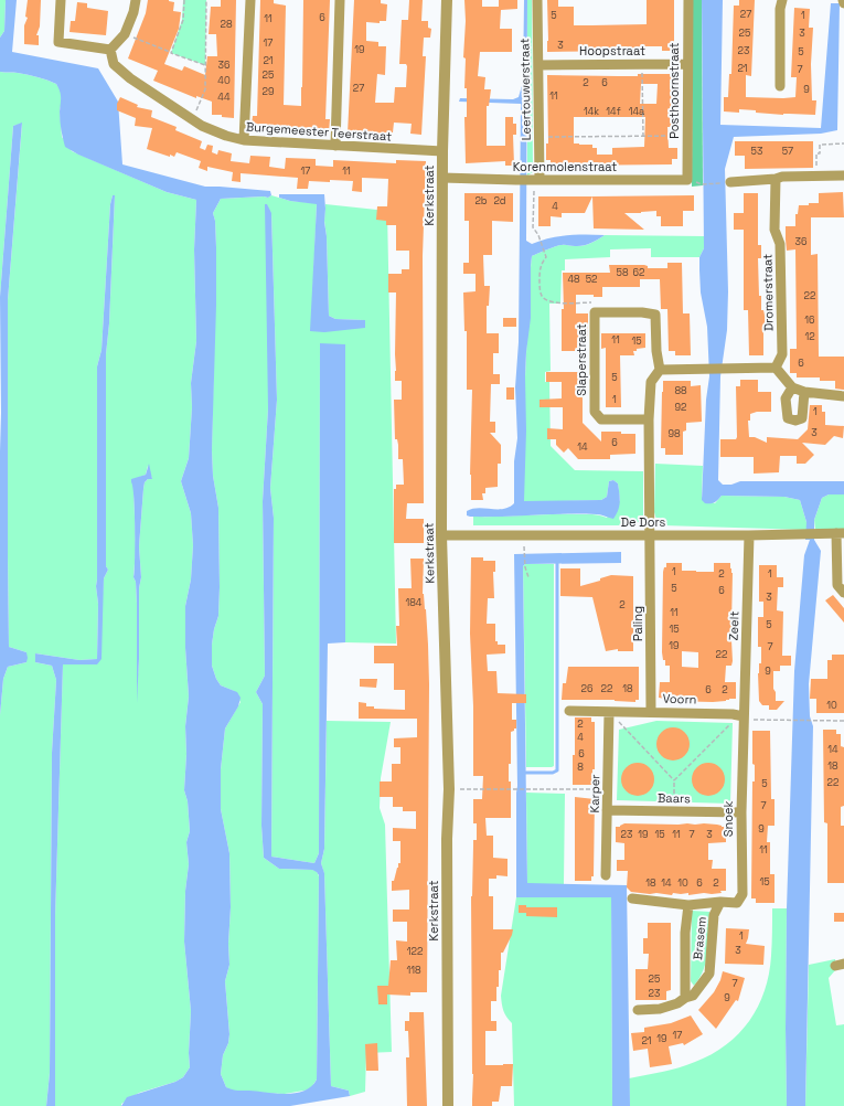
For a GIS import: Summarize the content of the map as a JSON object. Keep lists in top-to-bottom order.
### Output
{
  "streets": {
    "street": [
      "Hoopstraat",
      "Leertouwerstraat",
      "Posthoornstraat",
      "Burgemeester Teerstraat",
      "Korenmolenstraat",
      "Kerkstraat",
      "Dromerstraat",
      "Slaperstraat",
      "De Dors",
      "Paling",
      "Zeelt",
      "Voorn",
      "Karper",
      "Baars",
      "Snoek",
      "Brasem"
    ]
  },
  "crossings": [
    ["Hoopstraat", "Leertouwerstraat"],
    ["Hoopstraat", "Posthoornstraat"],
    ["Leertouwerstraat", "Korenmolenstraat"],
    ["Posthoornstraat", "Korenmolenstraat"],
    ["Burgemeester Teerstraat", "Kerkstraat"],
    ["Korenmolenstraat", "Kerkstraat"],
    ["Kerkstraat", "De Dors"],
    ["De Dors", "Paling"],
    ["De Dors", "Zeelt"],
    ["Paling", "Voorn"],
    ["Zeelt", "Voorn"],
    ["Zeelt", "Snoek"],
    ["Voorn", "Karper"],
    ["Voorn", "Snoek"],
    ["Karper", "Baars"],
    ["Baars", "Snoek"],
    ["Snoek", "Brasem"]
  ],
  "house_numbers": [
    "27",
    "5",
    "1",
    "6",
    "11",
    "28",
    "25",
    "3",
    "17",
    "3",
    "19",
    "23",
    "5",
    "21",
    "36",
    "21",
    "7",
    "25",
    "40",
    "2",
    "6",
    "27",
    "9",
    "29",
    "11",
    "44",
    "14k",
    "14f",
    "14a",
    "53",
    "57",
    "17",
    "11",
    "2b",
    "2d",
    "4",
    "36",
    "58",
    "62",
    "48",
    "52",
    "22",
    "16",
    "12",
    "11",
    "15",
    "6",
    "5",
    "88",
    "1",
    "92",
    "1",
    "3",
    "98",
    "6",
    "14",
    "1",
    "2",
    "1",
    "5",
    "6",
    "3",
    "184",
    "2",
    "11",
    "5",
    "15",
    "19",
    "7",
    "22",
    "9",
    "26",
    "22",
    "18",
    "6",
    "2",
    "10",
    "2",
    "4",
    "14",
    "6",
    "18",
    "8",
    "22",
    "5",
    "7",
    "9",
    "23",
    "19",
    "15",
    "11",
    "7",
    "3",
    "11",
    "15",
    "18",
    "14",
    "10",
    "6",
    "2",
    "1",
    "3",
    "122",
    "118",
    "25",
    "7",
    "23",
    "9",
    "17",
    "19",
    "21"
  ]
}
